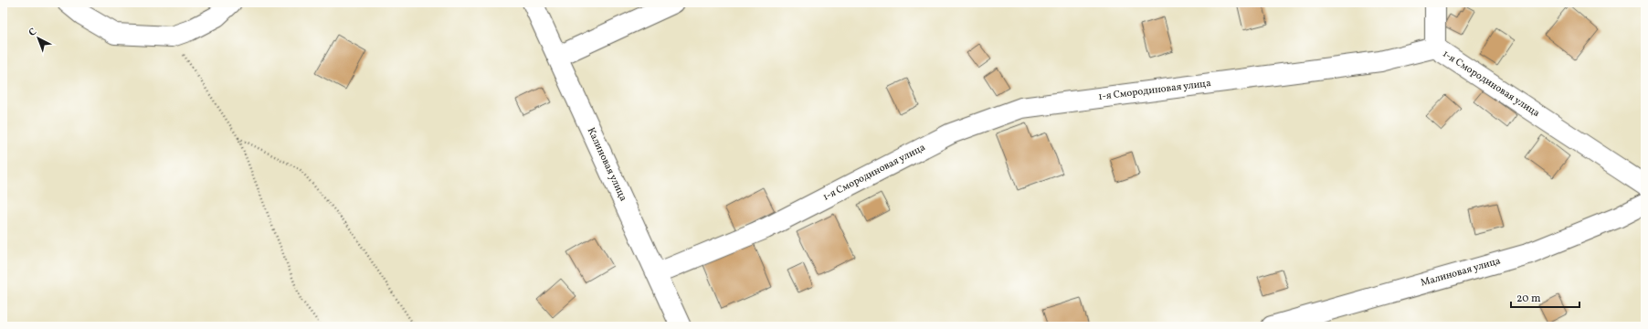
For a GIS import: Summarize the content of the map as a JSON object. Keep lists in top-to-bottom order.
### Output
{
  "streets": {
    "street": ["1-я Смородиновая улица", "Калиновая улица", "Малиновая улица"]
  },
  "crossings": [
    ["1-я Смородиновая улица", "Калиновая улица"]
  ],
  "scale_bar": "20 m",
  "north": "top left"
}
